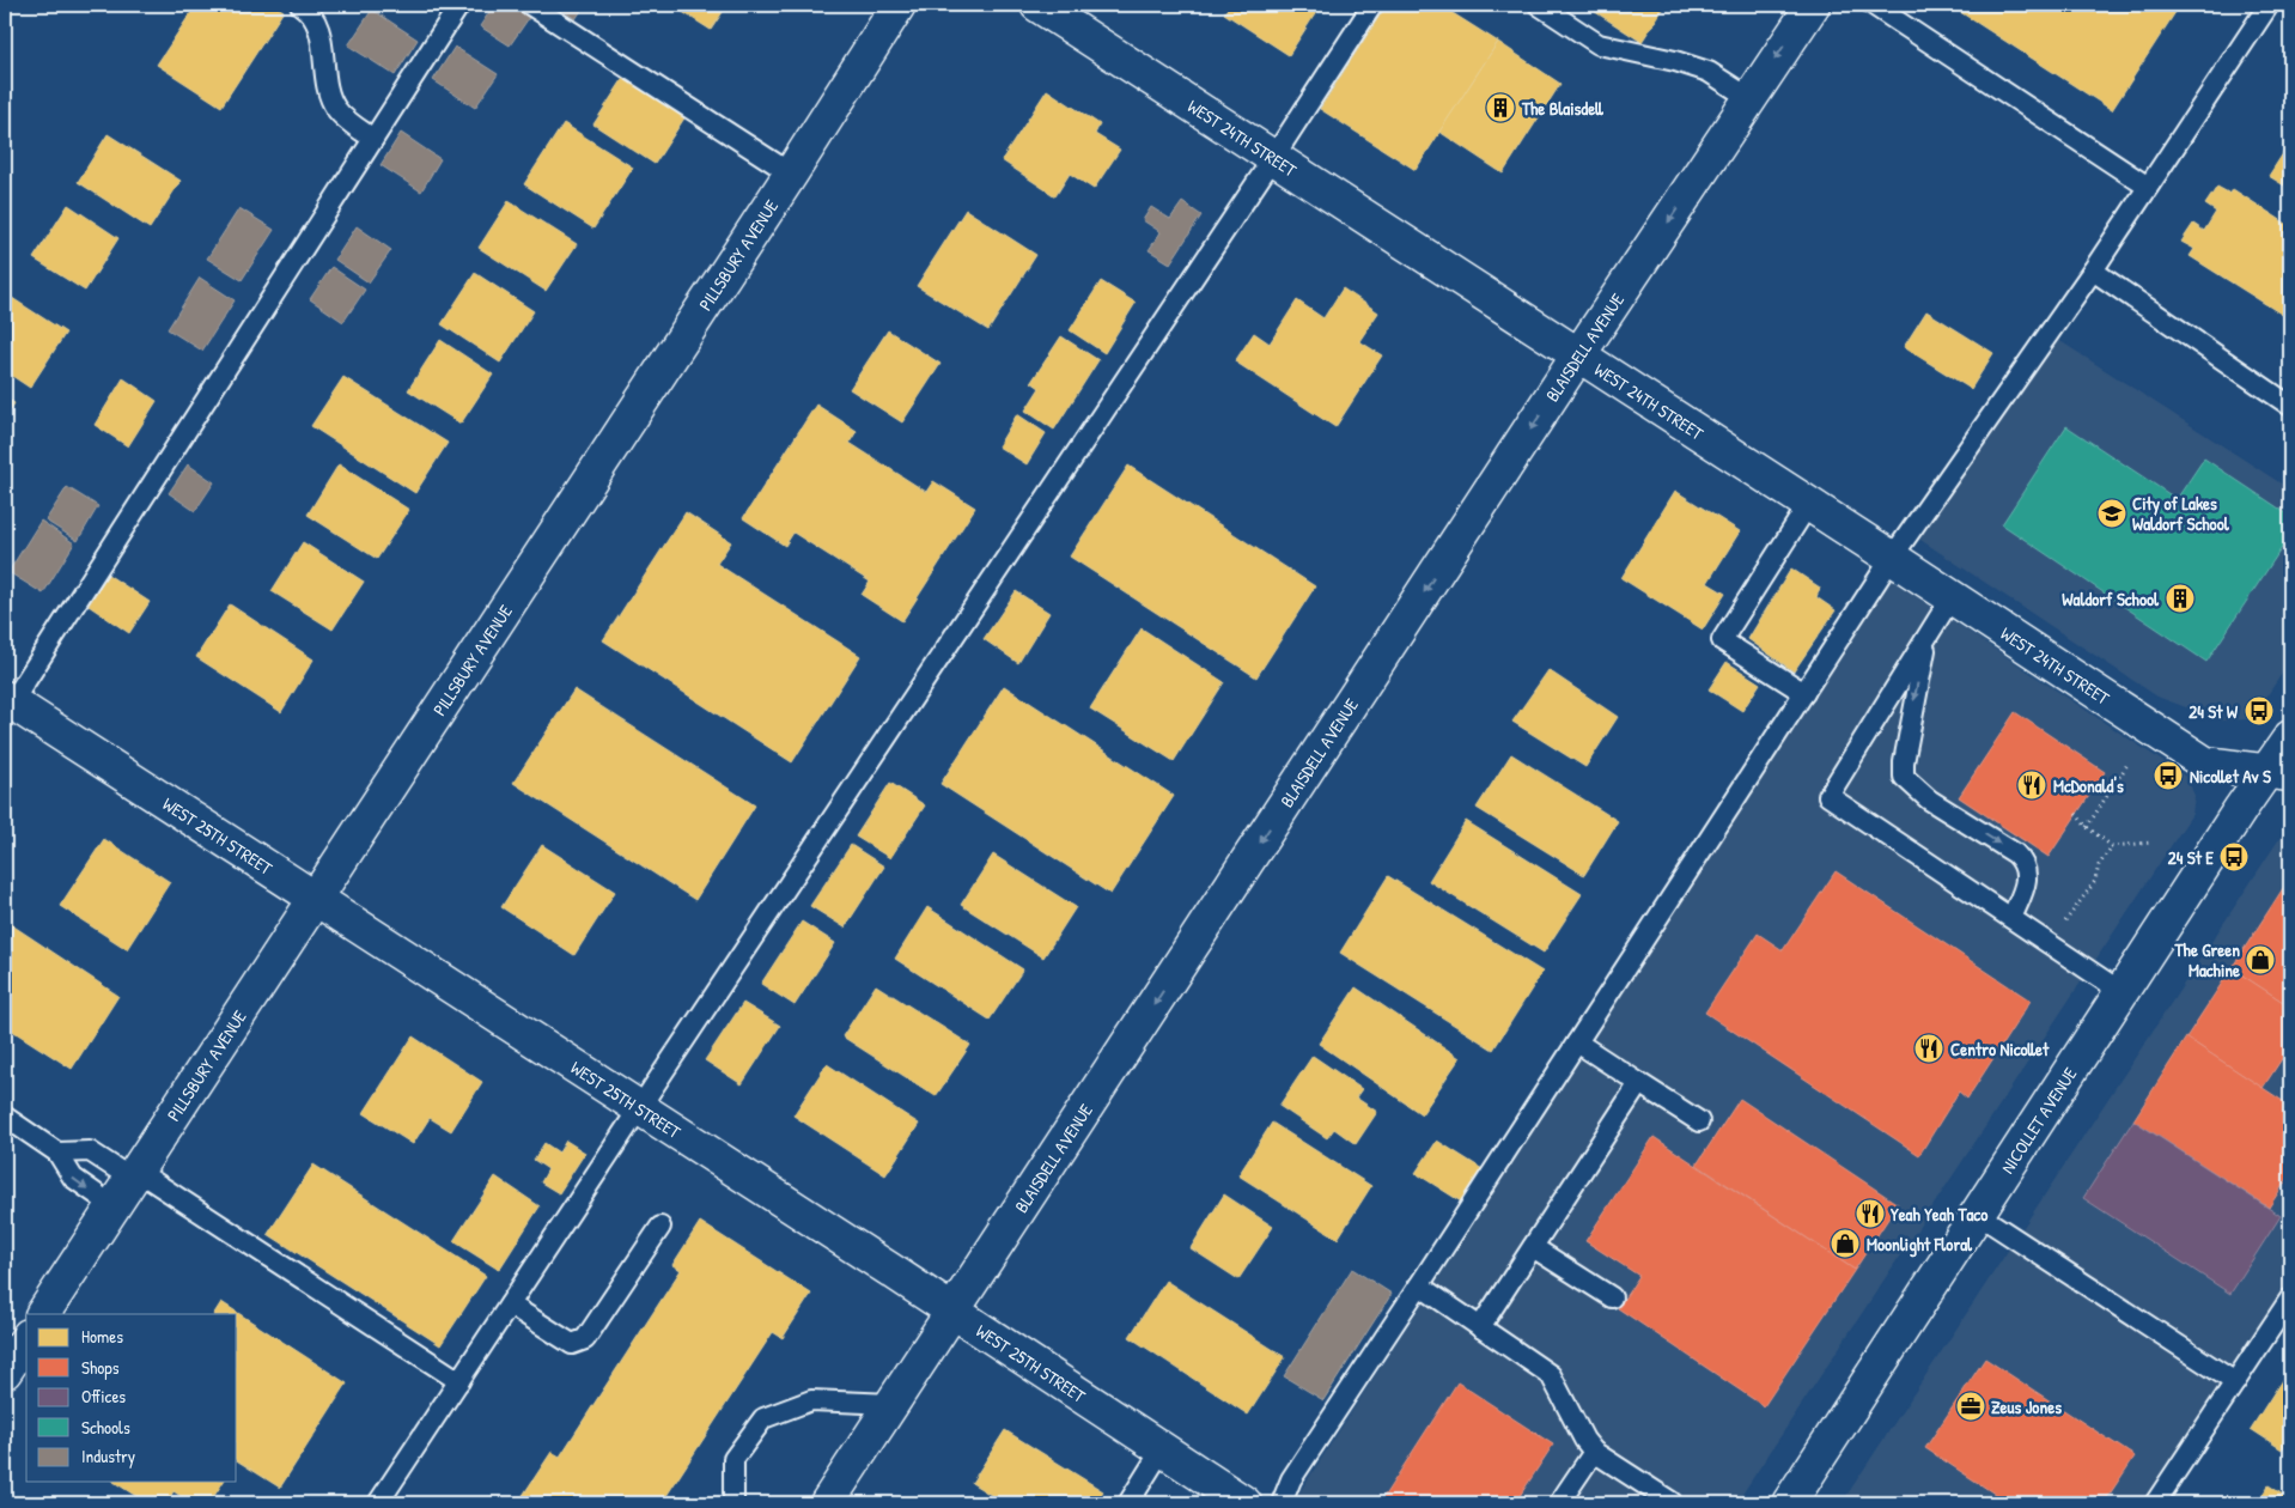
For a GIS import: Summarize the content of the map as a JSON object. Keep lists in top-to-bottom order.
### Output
{
  "streets": {
    "street": [
      "WEST 24TH STREET",
      "PILLSBURY AVENUE",
      "BLAISDELL AVENUE",
      "WEST 25TH STREET",
      "NICOLLET AVENUE"
    ]
  },
  "crossings": [
    ["WEST 24TH STREET", "BLAISDELL AVENUE"],
    ["WEST 24TH STREET", "NICOLLET AVENUE"],
    ["PILLSBURY AVENUE", "WEST 25TH STREET"],
    ["BLAISDELL AVENUE", "WEST 25TH STREET"]
  ],
  "one_way": ["BLAISDELL AVENUE"],
  "places": {
    "building": ["The Blaisdell", "Waldorf School"],
    "school or university": ["City of Lakes Waldorf School"],
    "bus stop": ["24 St W", "Nicollet Av S", "24 St E"],
    "restaurant": ["McDonald's", "Centro Nicollet", "Yeah Yeah Taco"],
    "shop": ["The Green Machine", "Moonlight Floral"],
    "office": ["Zeus Jones"]
  },
  "legend": [
    "Homes",
    "Shops",
    "Offices",
    "Schools",
    "Industry"
  ]
}
